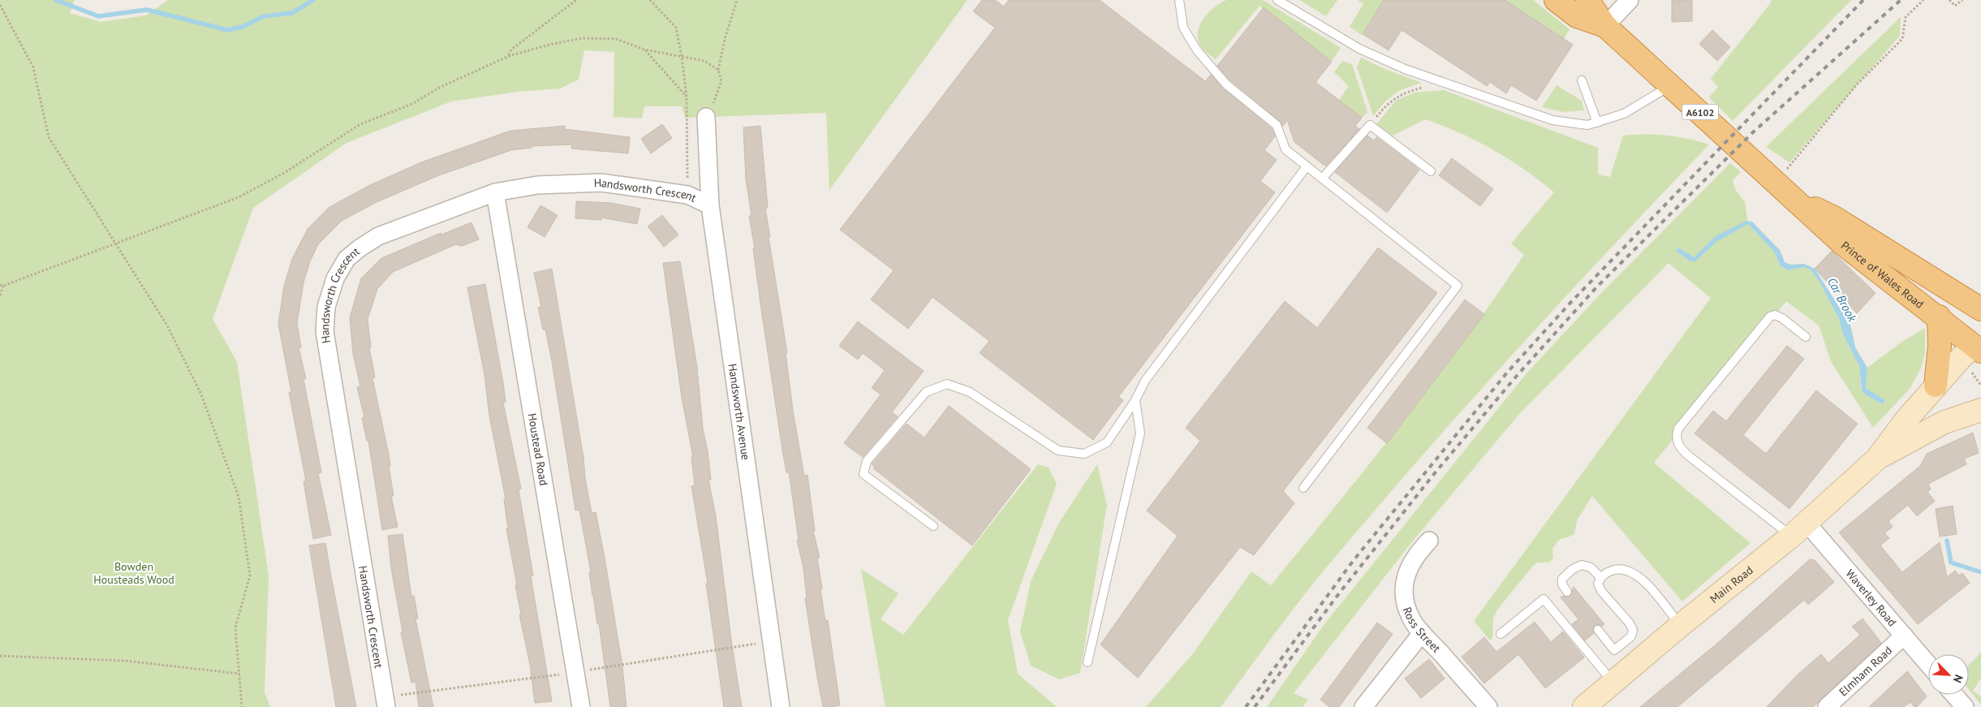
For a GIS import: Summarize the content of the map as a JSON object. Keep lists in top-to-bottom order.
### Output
{
  "streets": {
    "highway": ["A6102", "Prince of Wales Road"],
    "main road": ["Main Road"],
    "street": [
      "Handsworth Crescent",
      "Handsworth Avenue",
      "Houstead Road",
      "Waverley Road",
      "Ross Street",
      "Elmham Road"
    ]
  },
  "crossings": [
    ["Handsworth Crescent", "Handsworth Avenue"],
    ["Handsworth Crescent", "Houstead Road"],
    ["Prince of Wales Road", "Main Road"],
    ["Main Road", "Waverley Road"],
    ["Waverley Road", "Elmham Road"]
  ],
  "water": ["Car Brook"],
  "parks": ["Bowden Housteads Wood"],
  "north": "bottom right"
}
